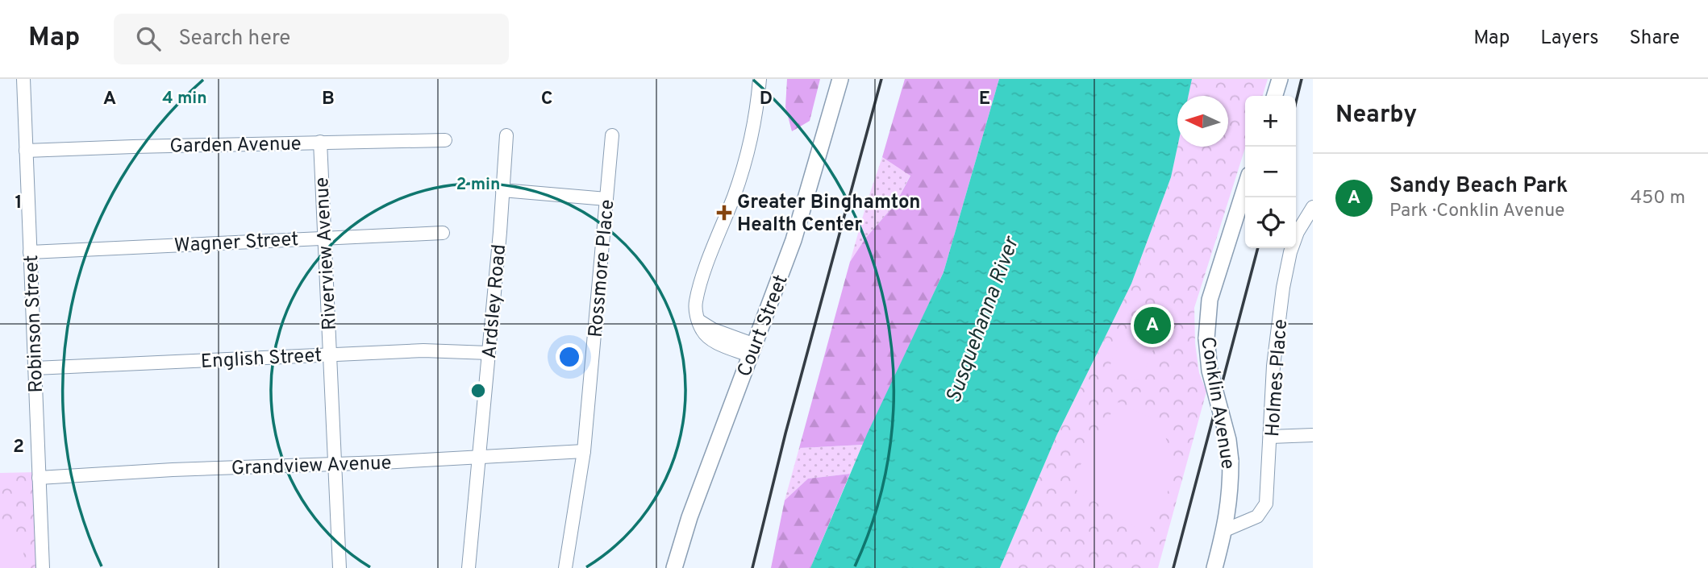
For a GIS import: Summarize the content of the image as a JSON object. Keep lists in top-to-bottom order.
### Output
{
  "streets": {
    "main road": ["Court Street", "Conklin Avenue"],
    "street": [
      "Garden Avenue",
      "Wagner Street",
      "Riverview Avenue",
      "Rossmore Place",
      "Ardsley Road",
      "Robinson Street",
      "English Street",
      "Holmes Place",
      "Grandview Avenue"
    ]
  },
  "crossings": [
    ["Garden Avenue", "Riverview Avenue"],
    ["Garden Avenue", "Robinson Street"],
    ["Wagner Street", "Riverview Avenue"],
    ["Wagner Street", "Robinson Street"],
    ["Riverview Avenue", "English Street"],
    ["Riverview Avenue", "Grandview Avenue"],
    ["Rossmore Place", "Grandview Avenue"],
    ["Ardsley Road", "English Street"],
    ["Ardsley Road", "Grandview Avenue"],
    ["Robinson Street", "English Street"],
    ["Robinson Street", "Grandview Avenue"],
    ["Holmes Place", "Conklin Avenue"]
  ],
  "water": ["Susquehanna River"],
  "places": {
    "health": ["Greater Binghamton Health Center"]
  },
  "north": "left",
  "page": {
    "header": "Map",
    "search": "Search here",
    "nav": ["Map", "Layers", "Share"],
    "heading": "Nearby",
    "map_buttons": ["+", "−"],
    "list": [
      {
        "mark": "A",
        "name": "Sandy Beach Park",
        "note": "Park · Conklin Avenue",
        "value": "450 m"
      }
    ],
    "pins": "A"
  },
  "grid": {
    "columns": [
      "A",
      "B",
      "C",
      "D",
      "E"
    ],
    "rows": ["1", "2"]
  },
  "rings": ["4 min", "2 min"]
}
